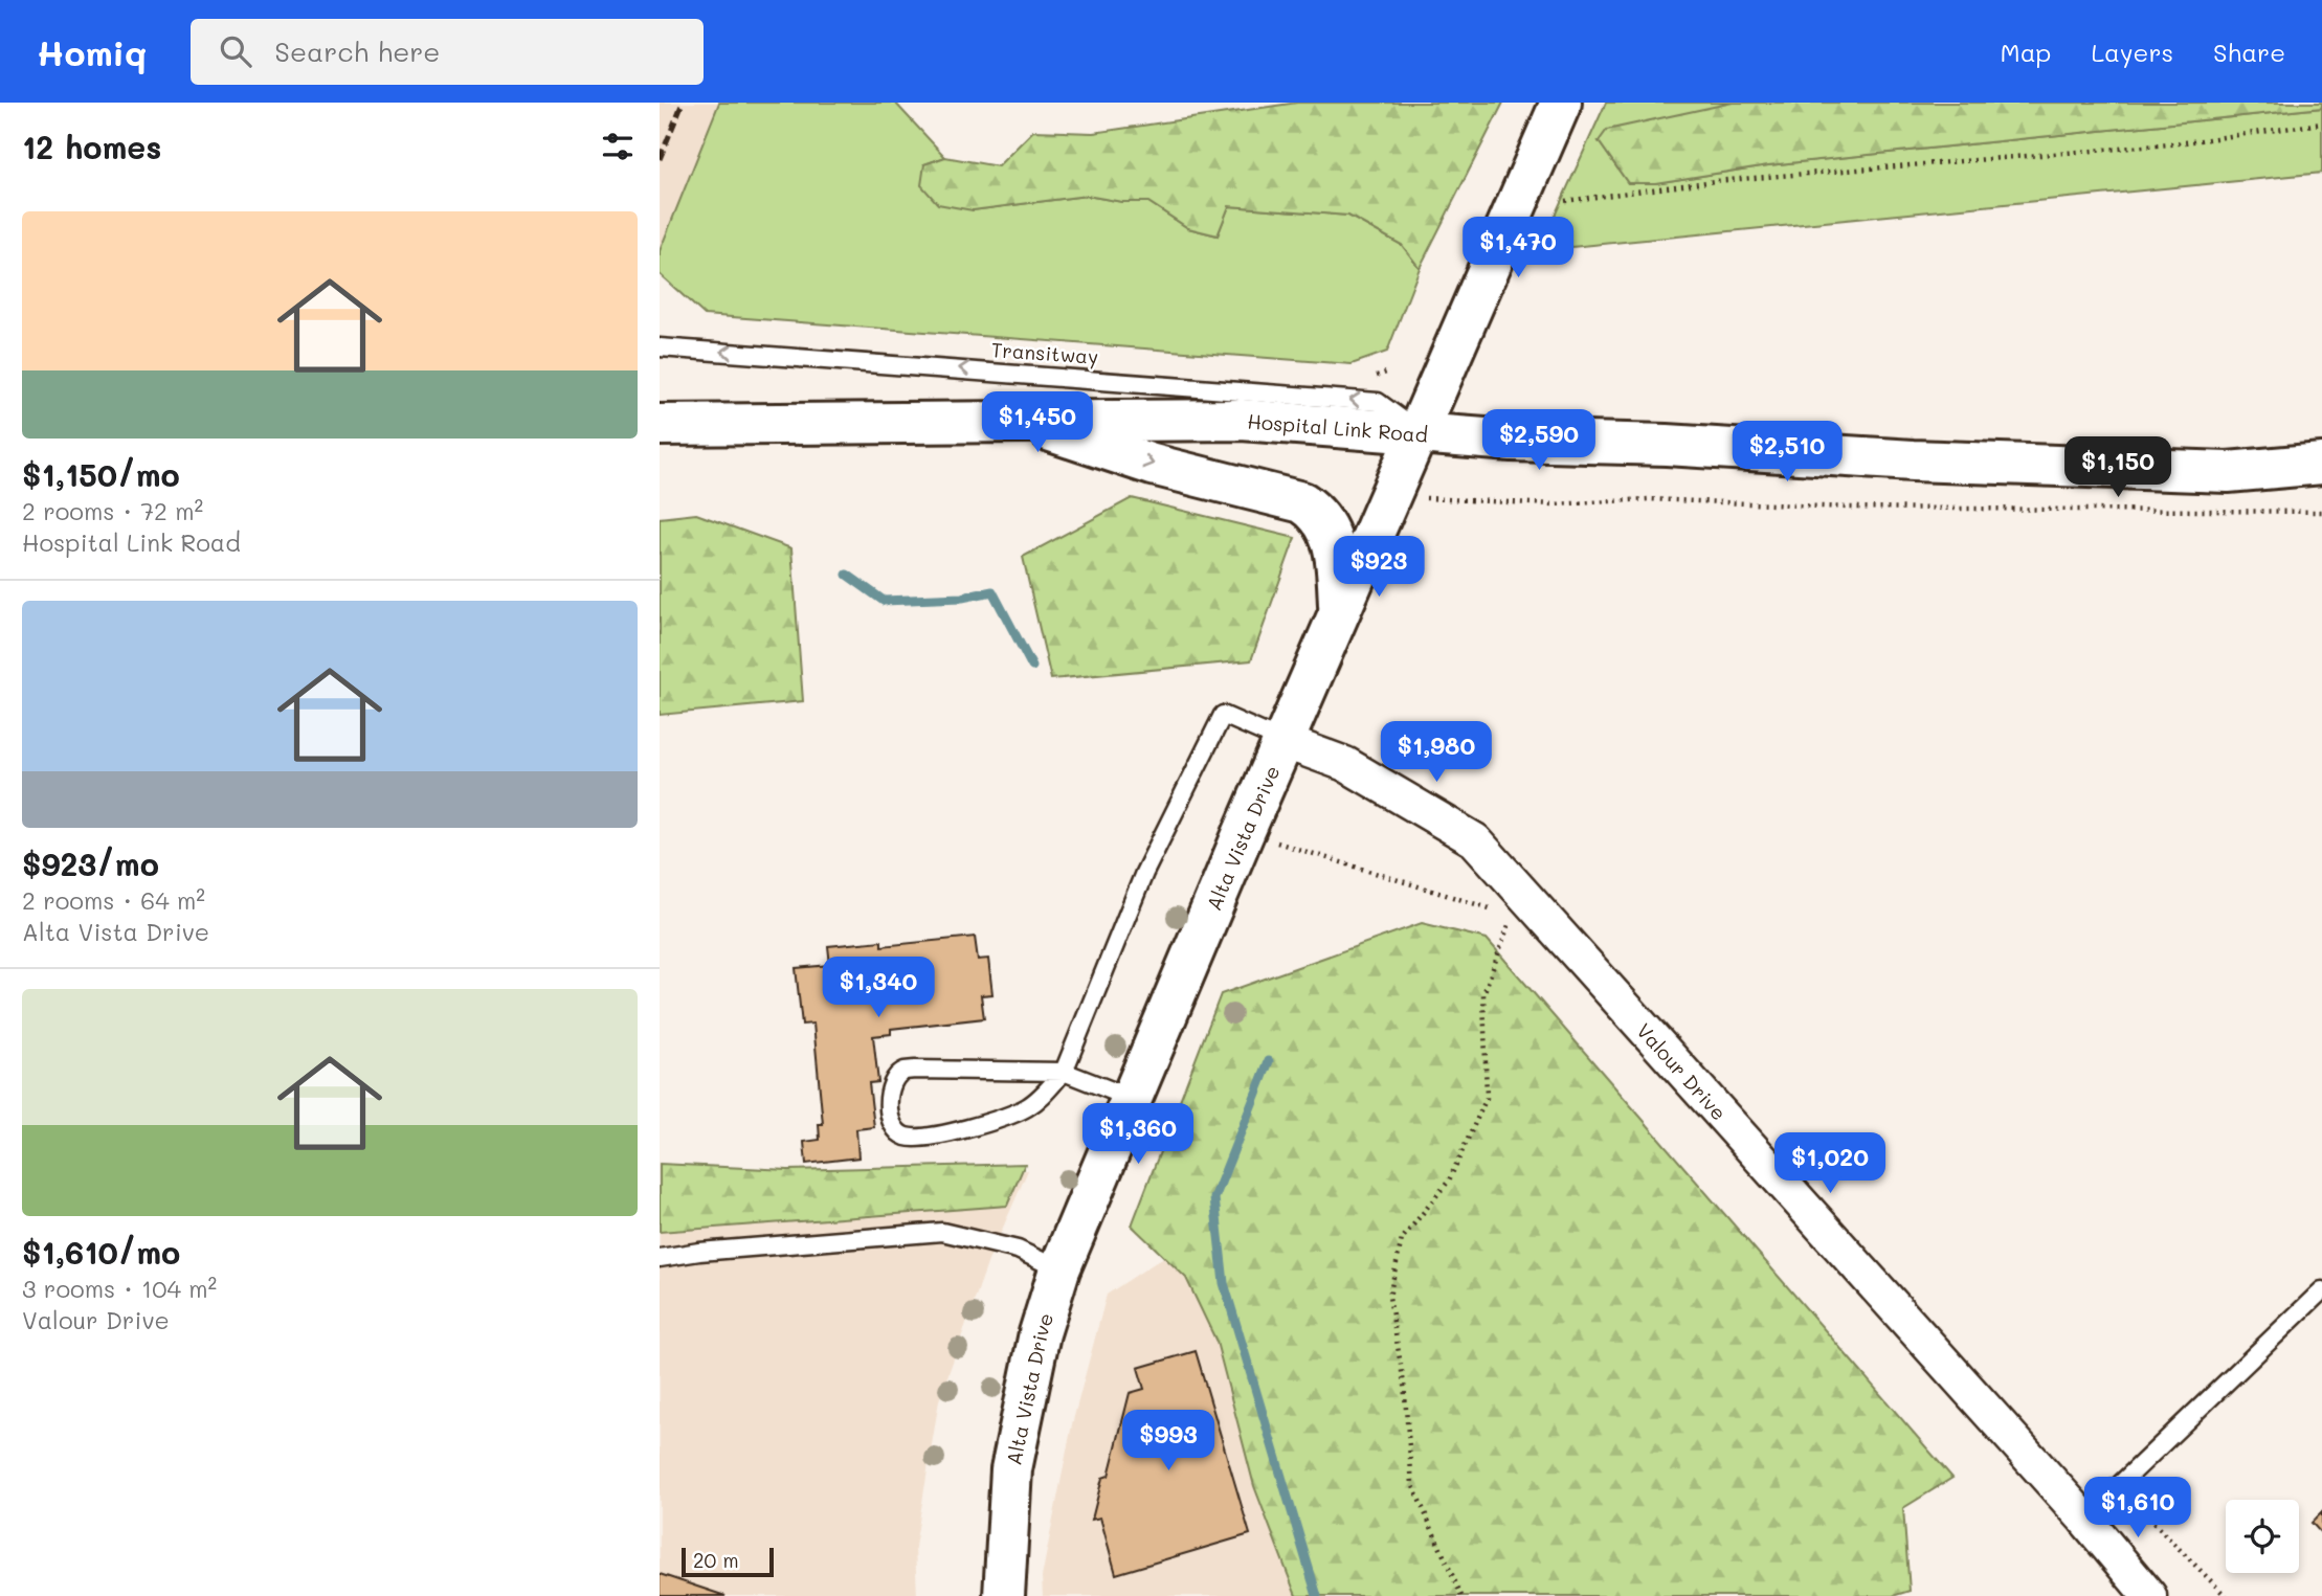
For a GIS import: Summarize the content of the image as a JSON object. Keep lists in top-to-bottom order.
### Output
{
  "streets": {
    "street": ["Hospital Link Road", "Alta Vista Drive", "Valour Drive"],
    "lane": ["Transitway"]
  },
  "crossings": [
    ["Transitway", "Hospital Link Road"],
    ["Transitway", "Alta Vista Drive"],
    ["Hospital Link Road", "Alta Vista Drive"],
    ["Alta Vista Drive", "Valour Drive"]
  ],
  "one_way": ["Transitway"],
  "scale_bar": "20 m",
  "page": {
    "header": "Homiq",
    "search": "Search here",
    "nav": ["Map", "Layers", "Share"],
    "heading": "12 homes",
    "list": [
      {
        "name": "$1,150/mo",
        "note": "2 rooms · 72 m² · Hospital Link Road"
      },
      {
        "name": "$923/mo",
        "note": "2 rooms · 64 m² · Alta Vista Drive"
      },
      {
        "name": "$1,610/mo",
        "note": "3 rooms · 104 m² · Valour Drive"
      }
    ],
    "price": [
      "$1,470",
      "$1,450",
      "$2,590",
      "$2,510",
      "$1,150",
      "$923",
      "$1,980",
      "$1,340",
      "$1,360",
      "$1,020",
      "$993",
      "$1,610"
    ],
    "scale": "20 m"
  }
}
